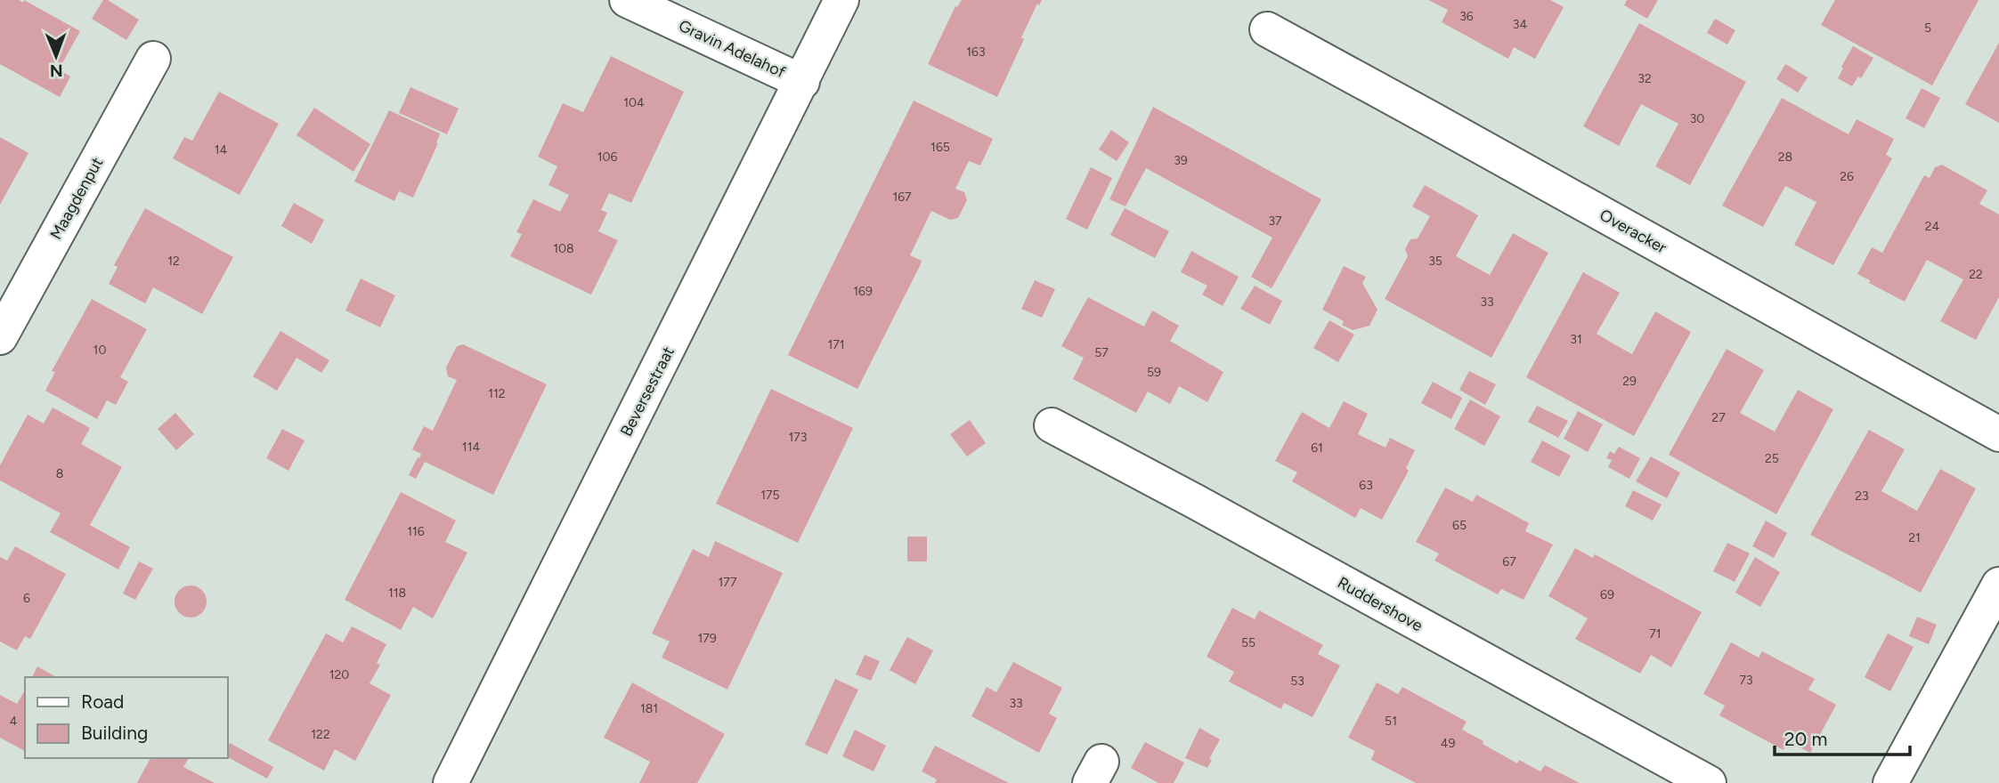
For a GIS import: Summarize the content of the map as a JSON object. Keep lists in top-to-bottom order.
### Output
{
  "streets": {
    "street": [
      "Gravin Adelahof",
      "Maagdenput",
      "Overacker",
      "Beversestraat",
      "Ruddershove"
    ]
  },
  "crossings": [
    ["Gravin Adelahof", "Beversestraat"]
  ],
  "house_numbers": [
    "36",
    "34",
    "5",
    "163",
    "32",
    "104",
    "30",
    "165",
    "14",
    "106",
    "28",
    "39",
    "26",
    "167",
    "37",
    "24",
    "108",
    "12",
    "35",
    "22",
    "169",
    "33",
    "31",
    "171",
    "10",
    "57",
    "59",
    "29",
    "112",
    "27",
    "173",
    "114",
    "61",
    "25",
    "8",
    "63",
    "175",
    "23",
    "65",
    "116",
    "21",
    "67",
    "177",
    "118",
    "69",
    "6",
    "71",
    "179",
    "55",
    "120",
    "73",
    "53",
    "33",
    "181",
    "4",
    "51",
    "122",
    "49"
  ],
  "legend": ["Road", "Building"],
  "scale_bar": "20 m",
  "north": "bottom"
}
